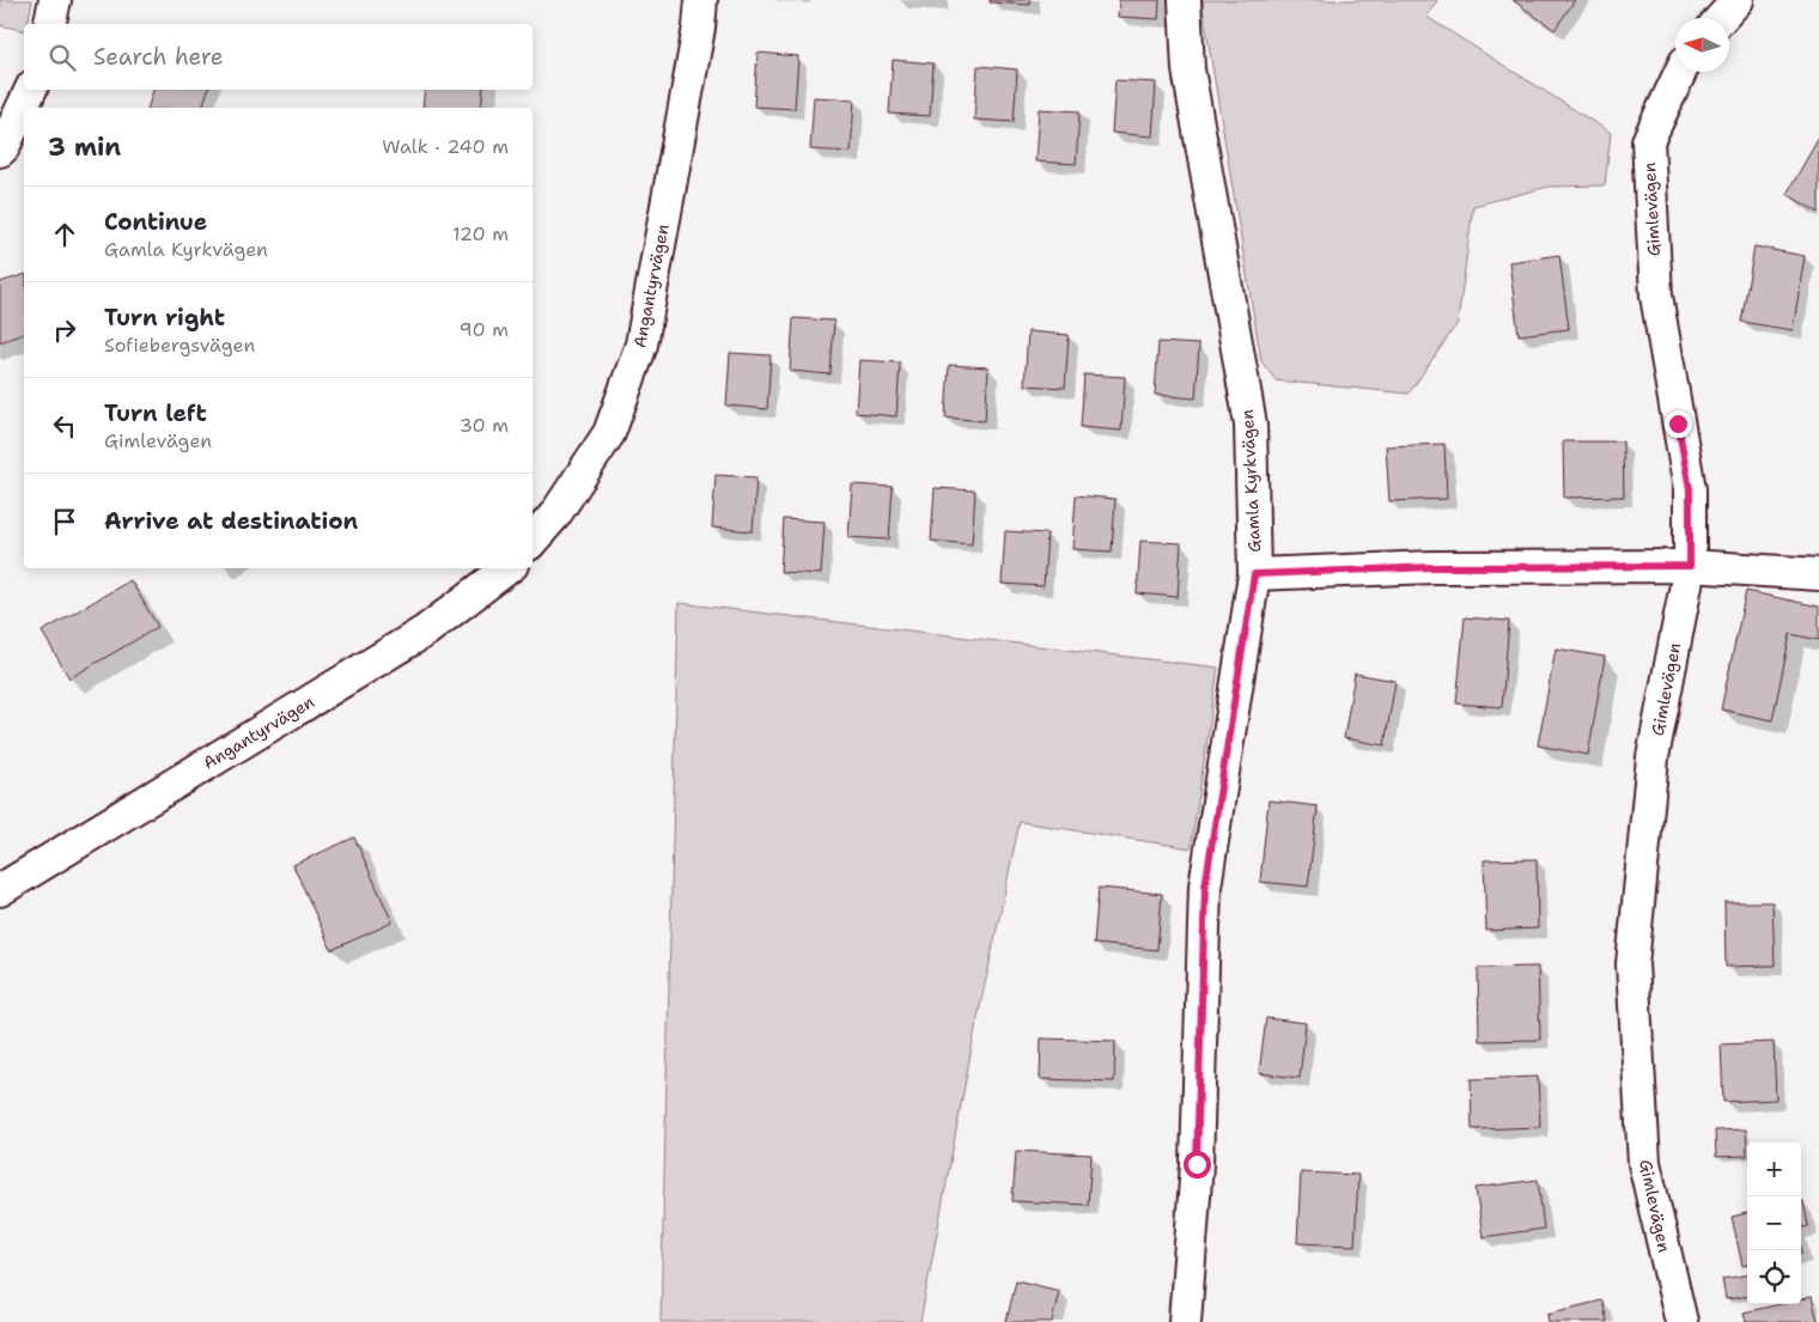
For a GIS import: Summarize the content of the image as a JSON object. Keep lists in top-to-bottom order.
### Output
{
  "streets": {
    "street": ["Gimlevägen", "Angantyrvägen", "Gamla Kyrkvägen"]
  },
  "north": "left",
  "page": {
    "search": "Search here",
    "heading": ["3 min", "Walk · 240 m"],
    "list": [
      ["Continue", "Gamla Kyrkvägen", "120 m"],
      ["Turn right", "Sofiebergsvägen", "90 m"],
      ["Turn left", "Gimlevägen", "30 m"],
      "Arrive at destination"
    ],
    "map_buttons": ["+", "−"]
  }
}
